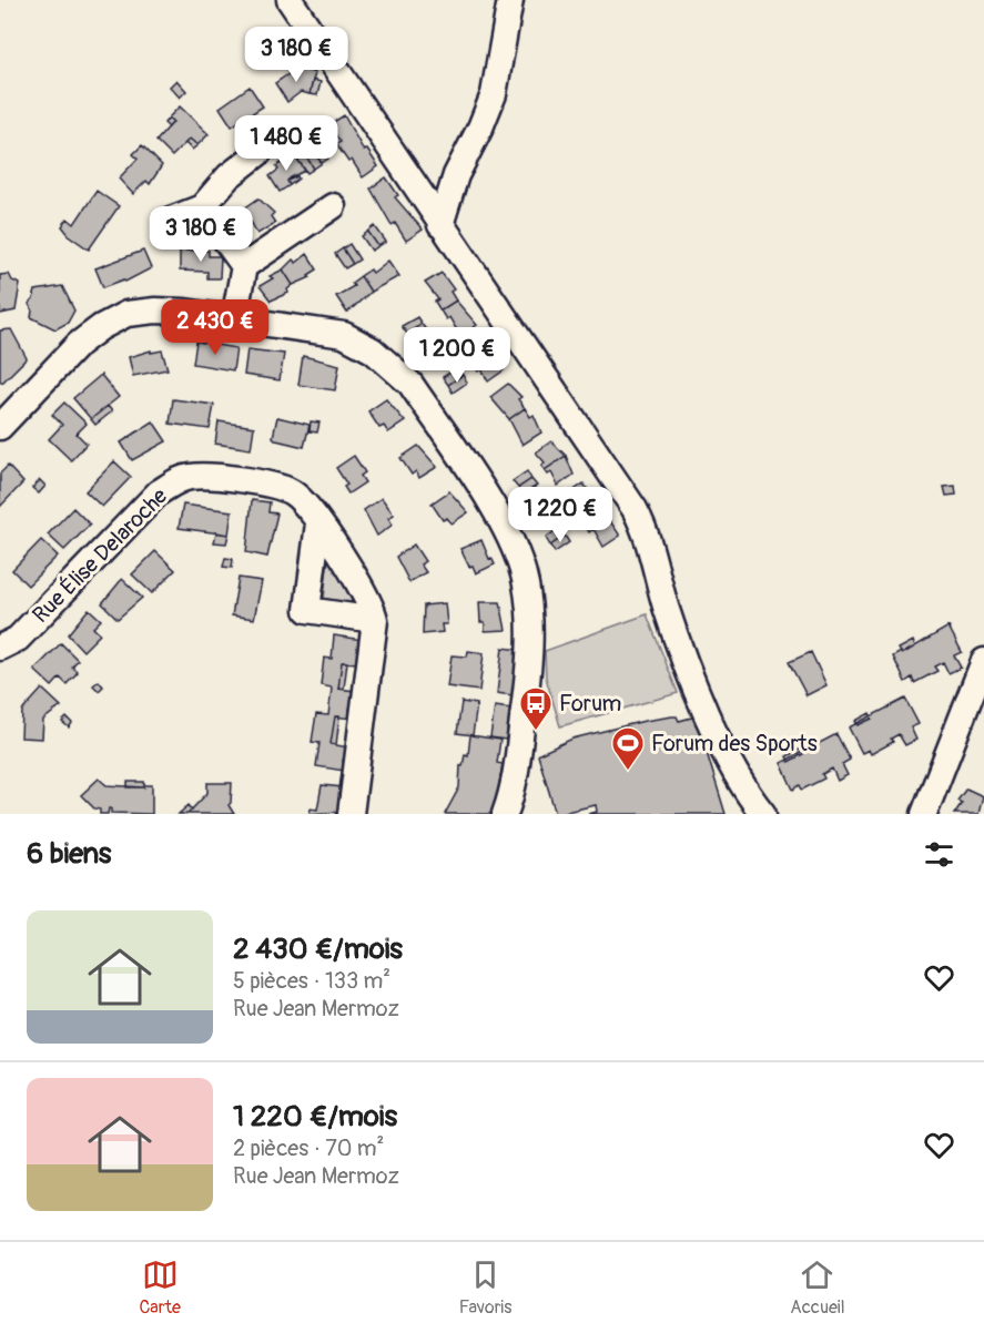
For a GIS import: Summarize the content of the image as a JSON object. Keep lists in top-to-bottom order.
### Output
{
  "streets": {
    "street": ["Rue Élise Delaroche"]
  },
  "places": {
    "bus stop": ["Forum"],
    "sports": ["Forum des Sports"]
  },
  "page": {
    "price": [
      "3 180 €",
      "1 480 €",
      "3 180 €",
      "2 430 €",
      "1 200 €",
      "1 220 €"
    ],
    "heading": "6 biens",
    "list": [
      {
        "name": "2 430 €/mois",
        "note": "5 pièces · 133 m² · Rue Jean Mermoz"
      },
      {
        "name": "1 220 €/mois",
        "note": "2 pièces · 70 m² · Rue Jean Mermoz"
      }
    ],
    "tabs": ["Carte", "Favoris", "Accueil"]
  }
}
